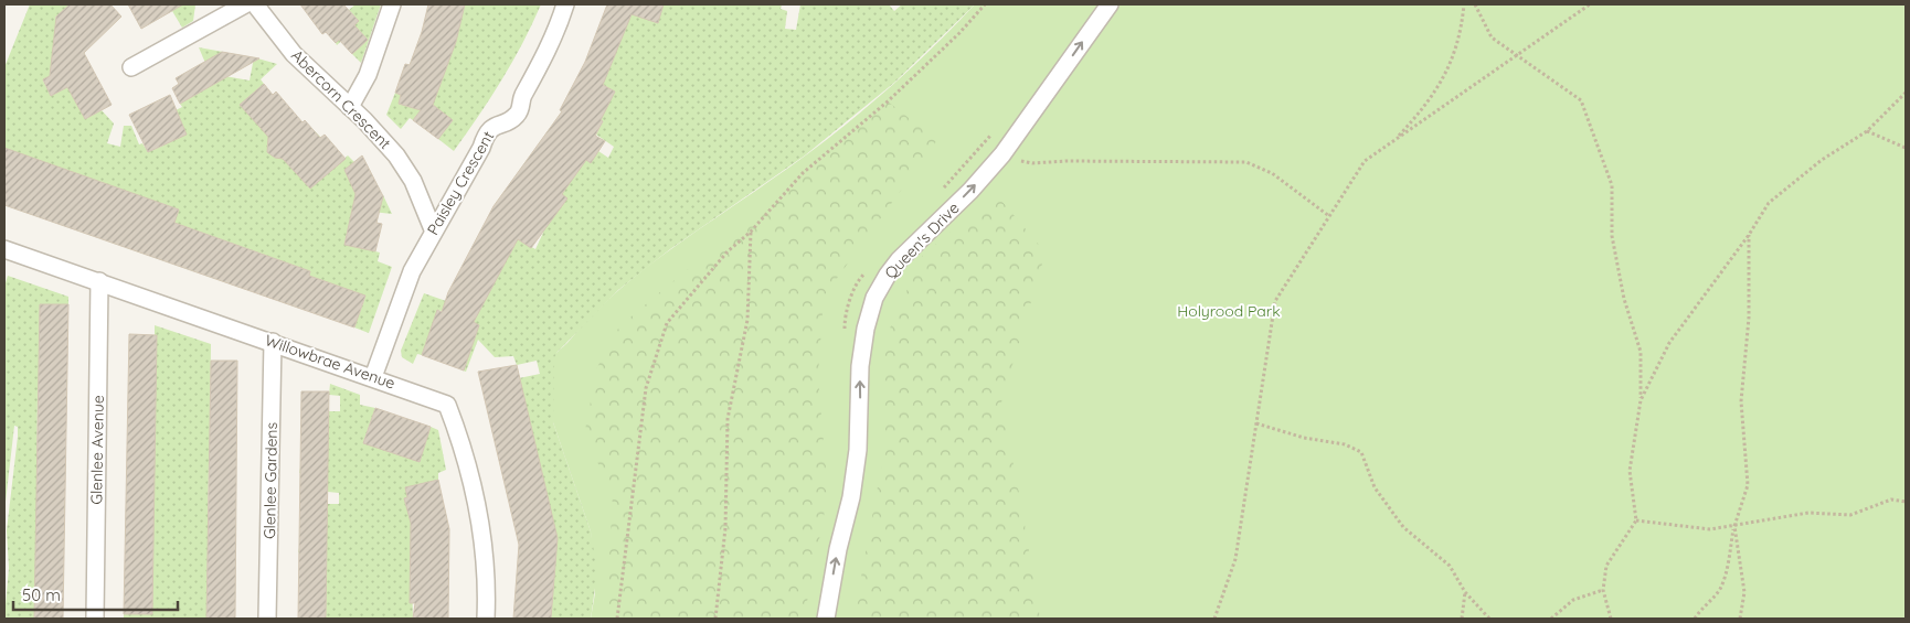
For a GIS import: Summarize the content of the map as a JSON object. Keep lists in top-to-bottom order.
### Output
{
  "streets": {
    "street": [
      "Abercorn Crescent",
      "Paisley Crescent",
      "Queen's Drive",
      "Willowbrae Avenue",
      "Glenlee Avenue",
      "Glenlee Gardens"
    ]
  },
  "crossings": [
    ["Abercorn Crescent", "Paisley Crescent"],
    ["Paisley Crescent", "Willowbrae Avenue"],
    ["Willowbrae Avenue", "Glenlee Avenue"],
    ["Willowbrae Avenue", "Glenlee Gardens"]
  ],
  "one_way": ["Queen's Drive"],
  "parks": ["Holyrood Park"],
  "scale_bar": "50 m"
}
